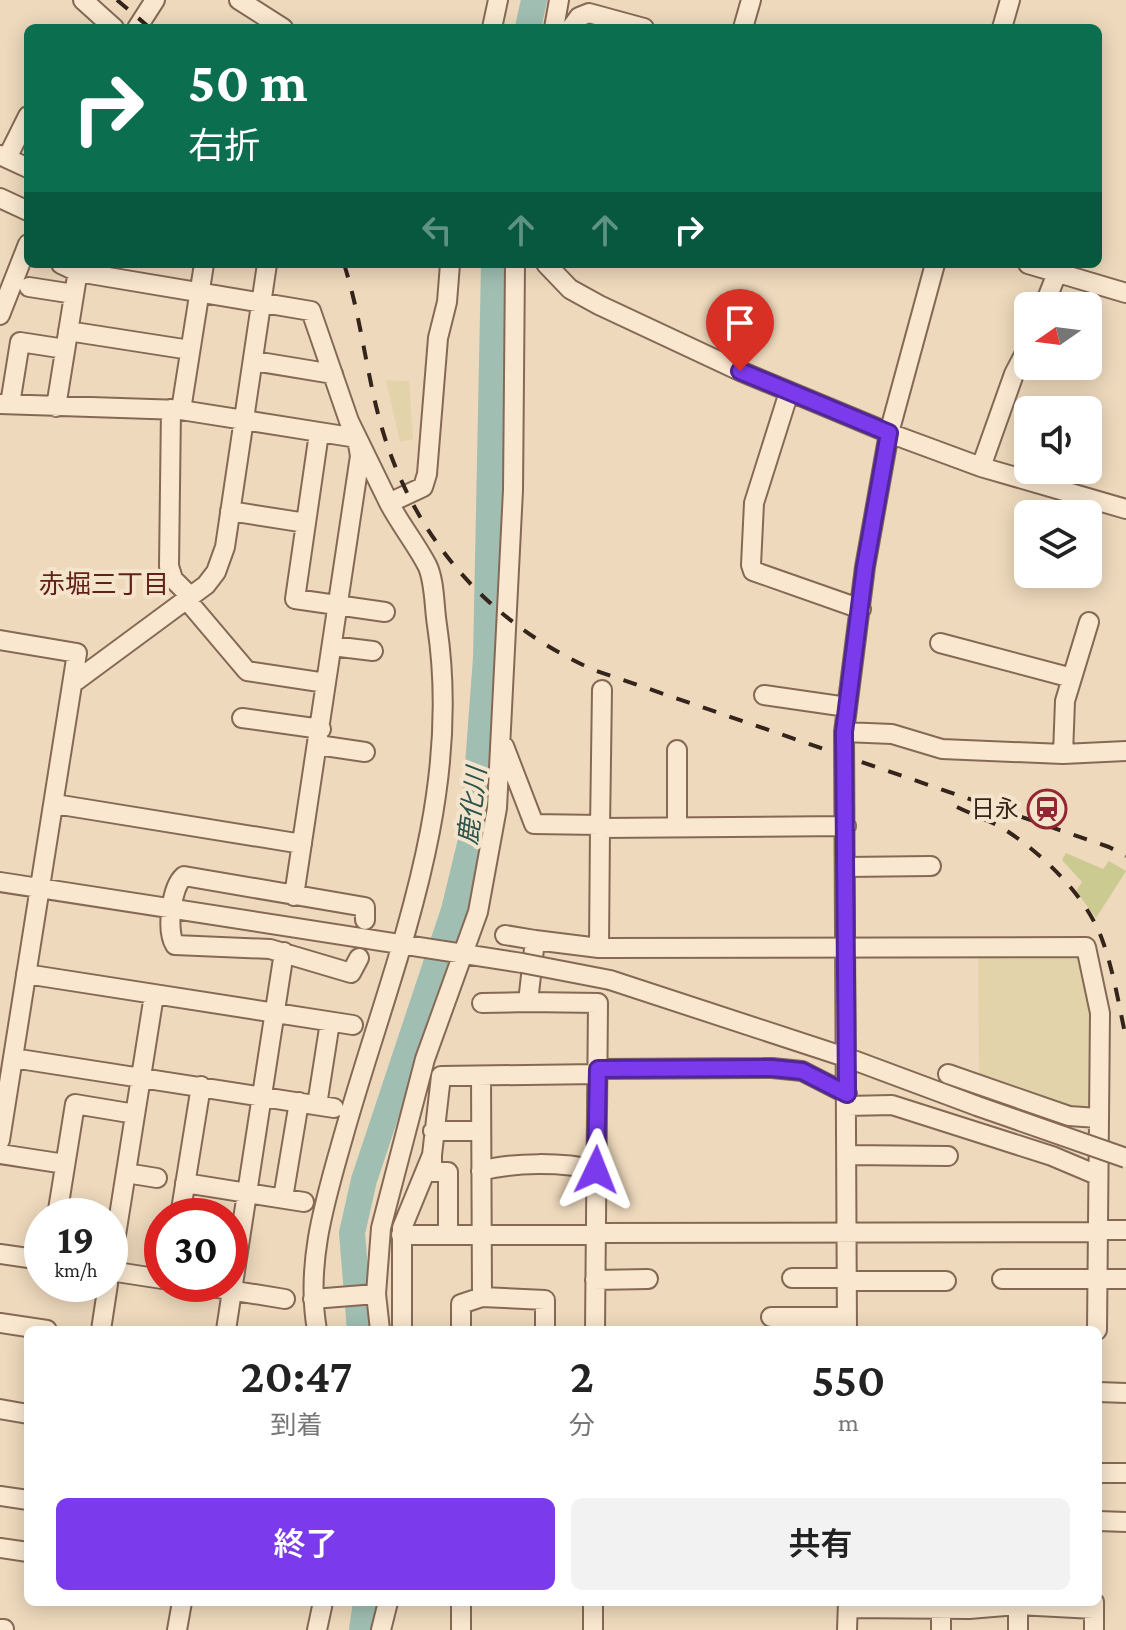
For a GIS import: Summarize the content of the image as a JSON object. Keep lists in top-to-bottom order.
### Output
{
  "districts": ["赤堀三丁目"],
  "water": ["鹿化川"],
  "places": {
    "station": ["日永"]
  },
  "north": "left",
  "page": {
    "turn": ["50 m", "右折"],
    "speed": "19 km/h",
    "limit": "30",
    "eta": [
      "20:47",
      "到着",
      "2",
      "分",
      "550",
      "m"
    ],
    "buttons": ["終了", "共有"]
  }
}
